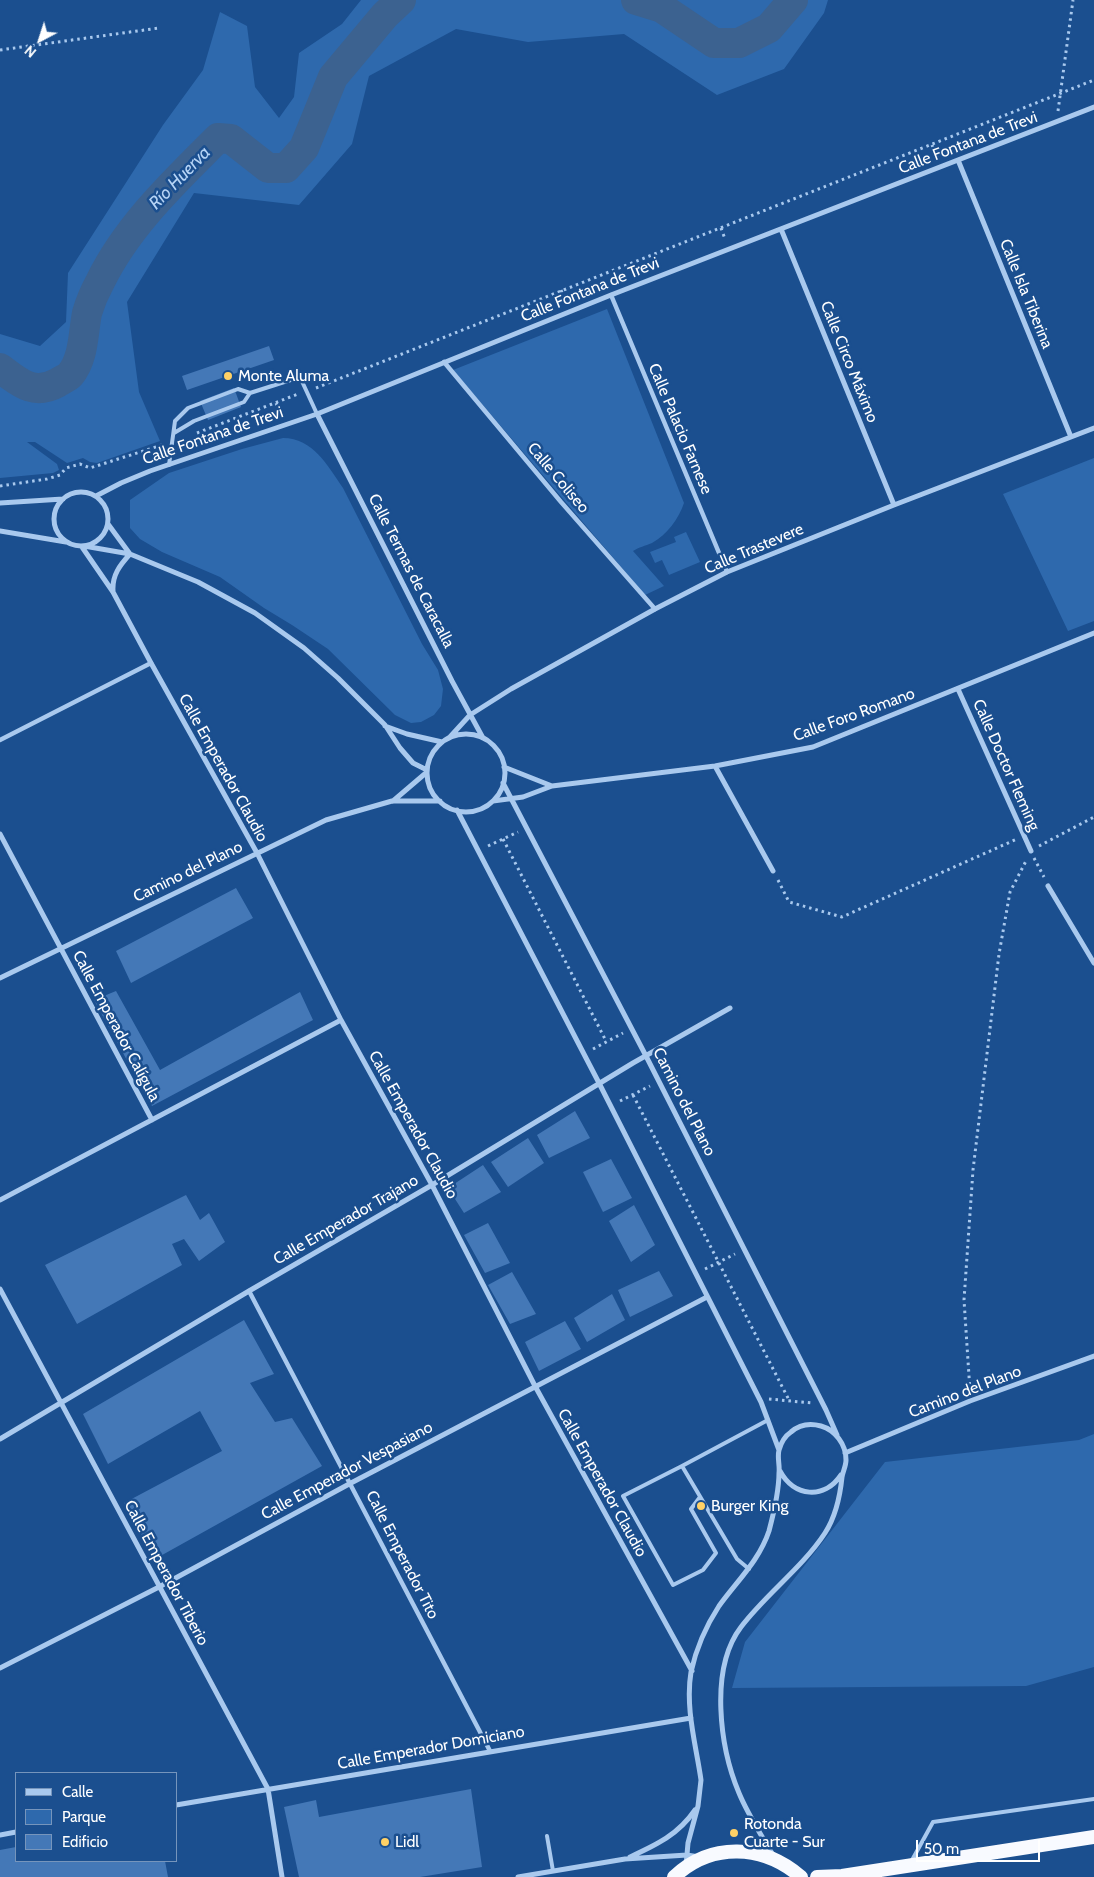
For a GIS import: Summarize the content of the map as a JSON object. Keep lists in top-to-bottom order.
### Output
{
  "streets": {
    "street": [
      "Calle Fontana de Trevi",
      "Calle Isla Tiberina",
      "Calle Circo Máximo",
      "Calle Palacio Farnese",
      "Calle Coliseo",
      "Calle Trastevere",
      "Calle Termas de Caracalla",
      "Calle Foro Romano",
      "Calle Doctor Fleming",
      "Calle Emperador Claudio",
      "Camino del Plano",
      "Calle Emperador Calígula",
      "Calle Emperador Trajano",
      "Calle Emperador Vespasiano",
      "Calle Emperador Tito",
      "Calle Emperador Tiberio",
      "Calle Emperador Domiciano"
    ]
  },
  "crossings": [
    ["Calle Fontana de Trevi", "Calle Isla Tiberina"],
    ["Calle Fontana de Trevi", "Calle Circo Máximo"],
    ["Calle Fontana de Trevi", "Calle Palacio Farnese"],
    ["Calle Fontana de Trevi", "Calle Coliseo"],
    ["Calle Fontana de Trevi", "Calle Termas de Caracalla"],
    ["Calle Fontana de Trevi", "Calle Emperador Claudio"],
    ["Calle Isla Tiberina", "Calle Trastevere"],
    ["Calle Circo Máximo", "Calle Trastevere"],
    ["Calle Palacio Farnese", "Calle Trastevere"],
    ["Calle Coliseo", "Calle Trastevere"],
    ["Calle Trastevere", "Calle Termas de Caracalla"],
    ["Calle Trastevere", "Calle Foro Romano"],
    ["Calle Trastevere", "Camino del Plano"],
    ["Calle Termas de Caracalla", "Calle Foro Romano"],
    ["Calle Termas de Caracalla", "Camino del Plano"],
    ["Calle Foro Romano", "Calle Doctor Fleming"],
    ["Calle Foro Romano", "Camino del Plano"],
    ["Calle Emperador Claudio", "Camino del Plano"],
    ["Calle Emperador Claudio", "Calle Emperador Calígula"],
    ["Calle Emperador Claudio", "Calle Emperador Trajano"],
    ["Calle Emperador Claudio", "Calle Emperador Vespasiano"],
    ["Camino del Plano", "Calle Emperador Calígula"],
    ["Camino del Plano", "Calle Emperador Trajano"],
    ["Calle Emperador Trajano", "Calle Emperador Tito"],
    ["Calle Emperador Trajano", "Calle Emperador Tiberio"],
    ["Calle Emperador Vespasiano", "Calle Emperador Tito"],
    ["Calle Emperador Vespasiano", "Calle Emperador Tiberio"],
    ["Calle Emperador Tito", "Calle Emperador Domiciano"],
    ["Calle Emperador Tiberio", "Calle Emperador Domiciano"]
  ],
  "water": ["Río Huerva"],
  "places": [
    "Monte Aluma",
    "Burger King",
    "Rotonda Cuarte - Sur",
    "Lidl"
  ],
  "legend": ["Calle", "Parque", "Edificio"],
  "scale_bar": "50 m",
  "north": "bottom left"
}
